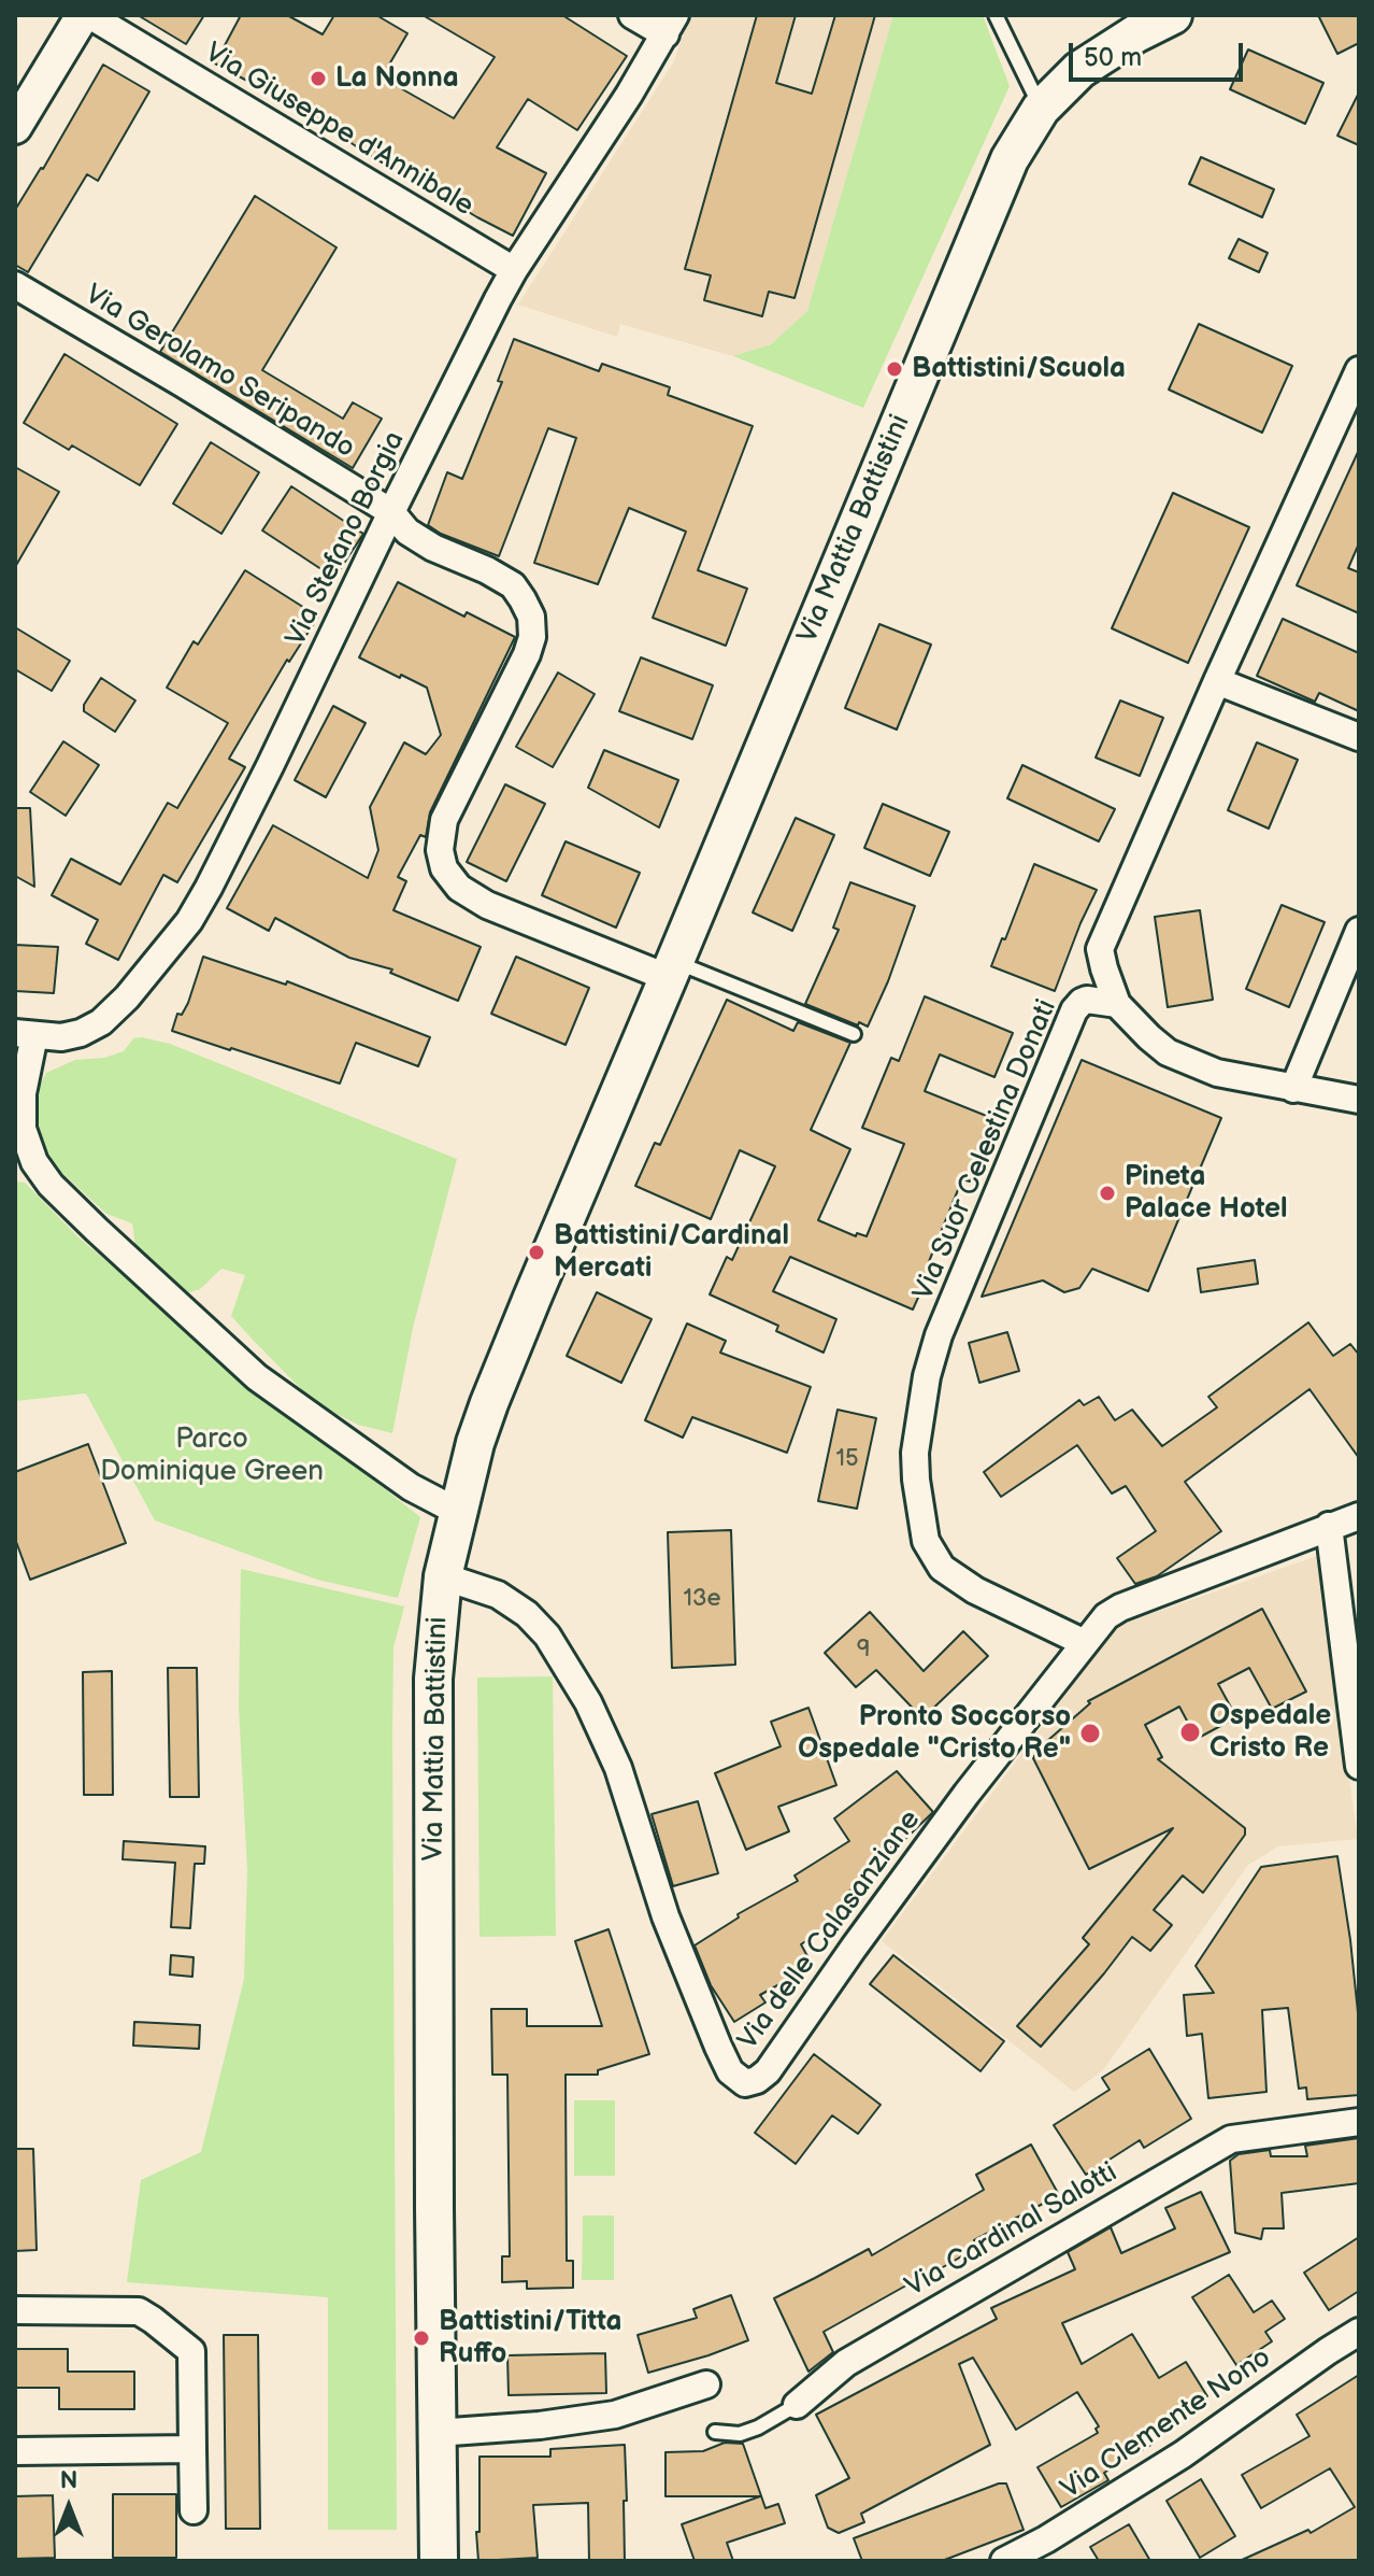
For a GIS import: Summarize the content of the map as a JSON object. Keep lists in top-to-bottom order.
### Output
{
  "streets": {
    "main road": ["Via Mattia Battistini"],
    "street": [
      "Via Giuseppe d'Annibale",
      "Via Gerolamo Seripando",
      "Via Stefano Borgia",
      "Via Suor Celestina Donati",
      "Via delle Calasanziane",
      "Via Cardinal Salotti",
      "Via Clemente Nono"
    ]
  },
  "crossings": [
    ["Via Giuseppe d'Annibale", "Via Stefano Borgia"],
    ["Via Gerolamo Seripando", "Via Mattia Battistini"],
    ["Via Gerolamo Seripando", "Via Stefano Borgia"],
    ["Via Mattia Battistini", "Via delle Calasanziane"],
    ["Via Suor Celestina Donati", "Via delle Calasanziane"]
  ],
  "parks": ["Parco Dominique Green"],
  "places": [
    "La Nonna",
    "Battistini/Scuola",
    "Pineta Palace Hotel",
    "Battistini/Cardinal Mercati",
    "Ospedale Cristo Re",
    "Pronto Soccorso Ospedale \"Cristo Re\"",
    "Battistini/Titta Ruffo"
  ],
  "house_numbers": ["15", "13e", "9"],
  "scale_bar": "50 m",
  "north": "top"
}
